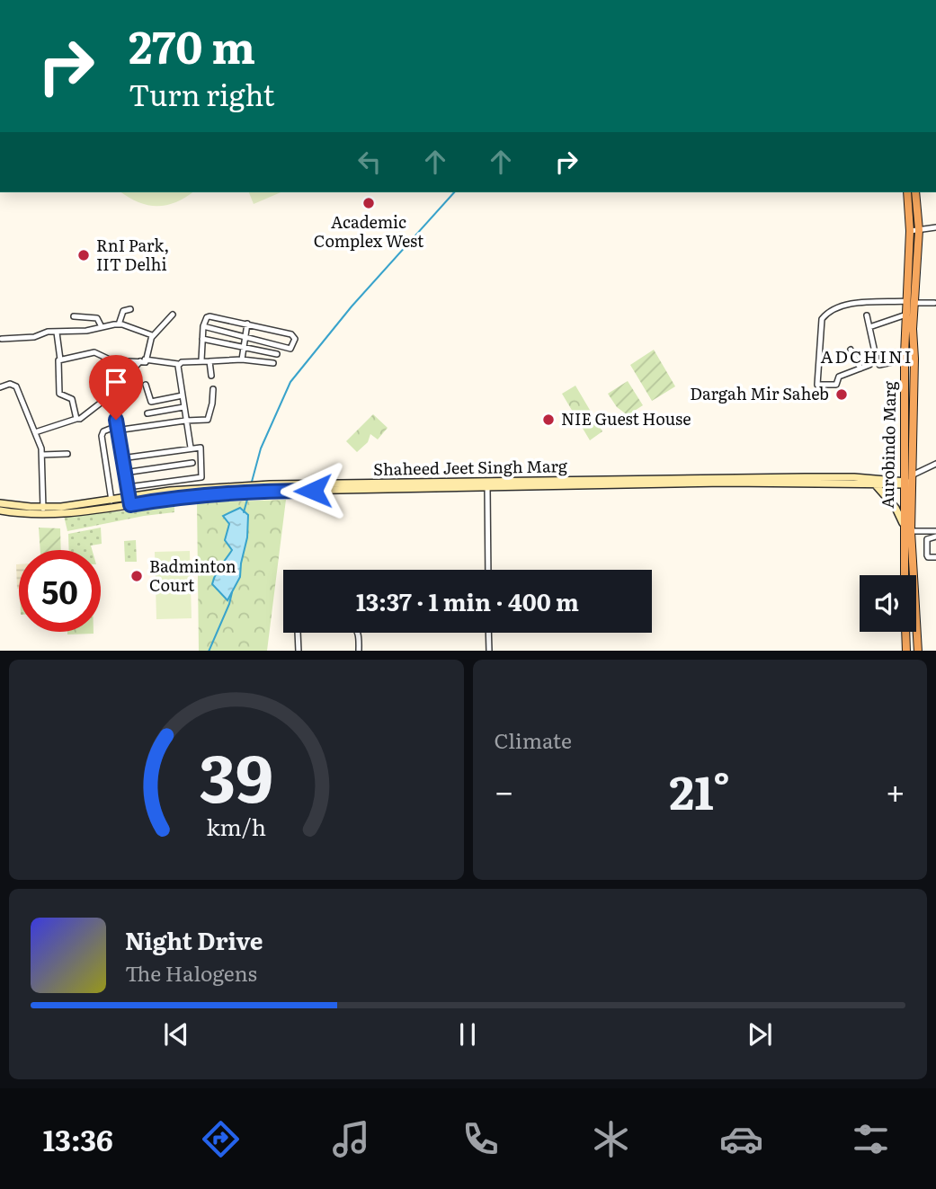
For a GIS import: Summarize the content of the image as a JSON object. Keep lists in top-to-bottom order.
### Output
{
  "streets": {
    "highway": ["Aurobindo Marg"],
    "main road": ["Shaheed Jeet Singh Marg"]
  },
  "crossings": [
    ["Aurobindo Marg", "Shaheed Jeet Singh Marg"]
  ],
  "districts": ["ADCHINI"],
  "places": [
    "Academic Complex West",
    "RnI Park, IIT Delhi",
    "Dargah Mir Saheb",
    "NIE Guest House",
    "Badminton Court"
  ],
  "page": {
    "turn": ["270 m", "Turn right"],
    "limit": "50",
    "trip": "13:37 · 1 min · 400 m",
    "tile": "Climate",
    "heat": ["−", "21°", "+"],
    "song": ["Night Drive", "The Halogens"],
    "tabs": "13:36",
    "gauge": ["39", "km/h"]
  }
}
